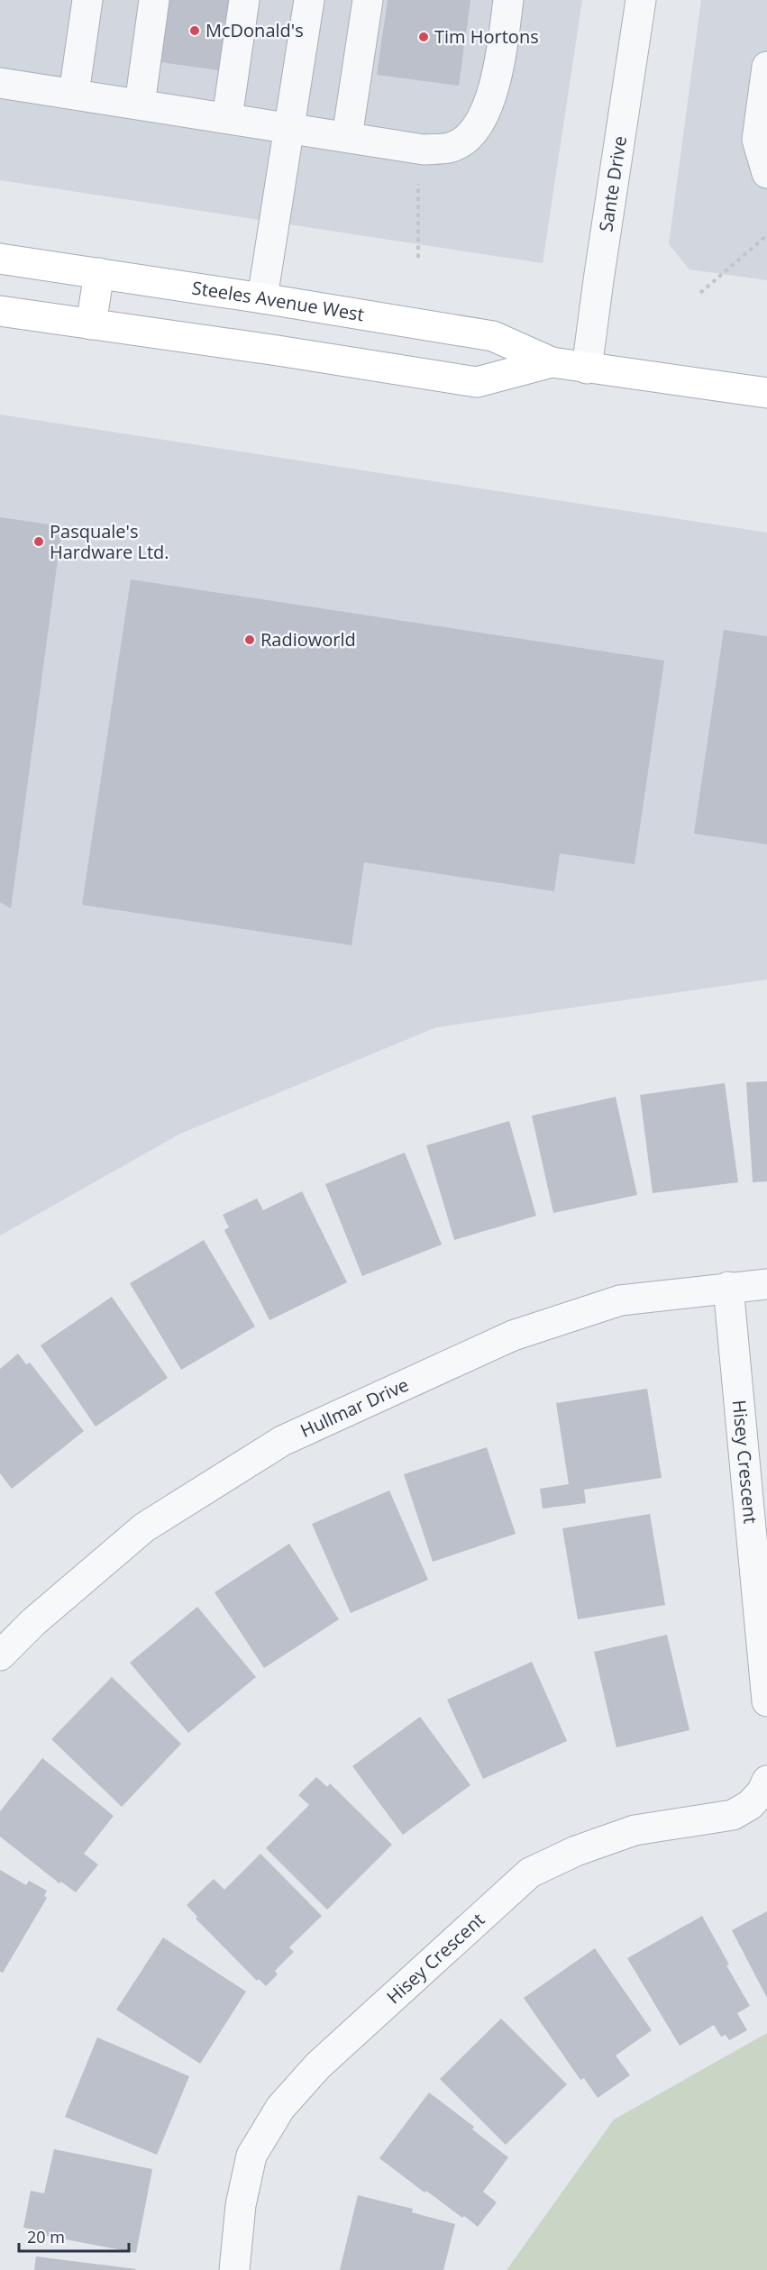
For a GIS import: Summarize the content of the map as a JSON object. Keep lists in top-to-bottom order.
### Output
{
  "streets": {
    "main road": ["Steeles Avenue West"],
    "street": ["Sante Drive", "Hullmar Drive", "Hisey Crescent"]
  },
  "crossings": [
    ["Sante Drive", "Steeles Avenue West"],
    ["Hullmar Drive", "Hisey Crescent"]
  ],
  "places": [
    "McDonald's",
    "Tim Hortons",
    "Pasquale's Hardware Ltd.",
    "Radioworld"
  ],
  "scale_bar": "20 m"
}
